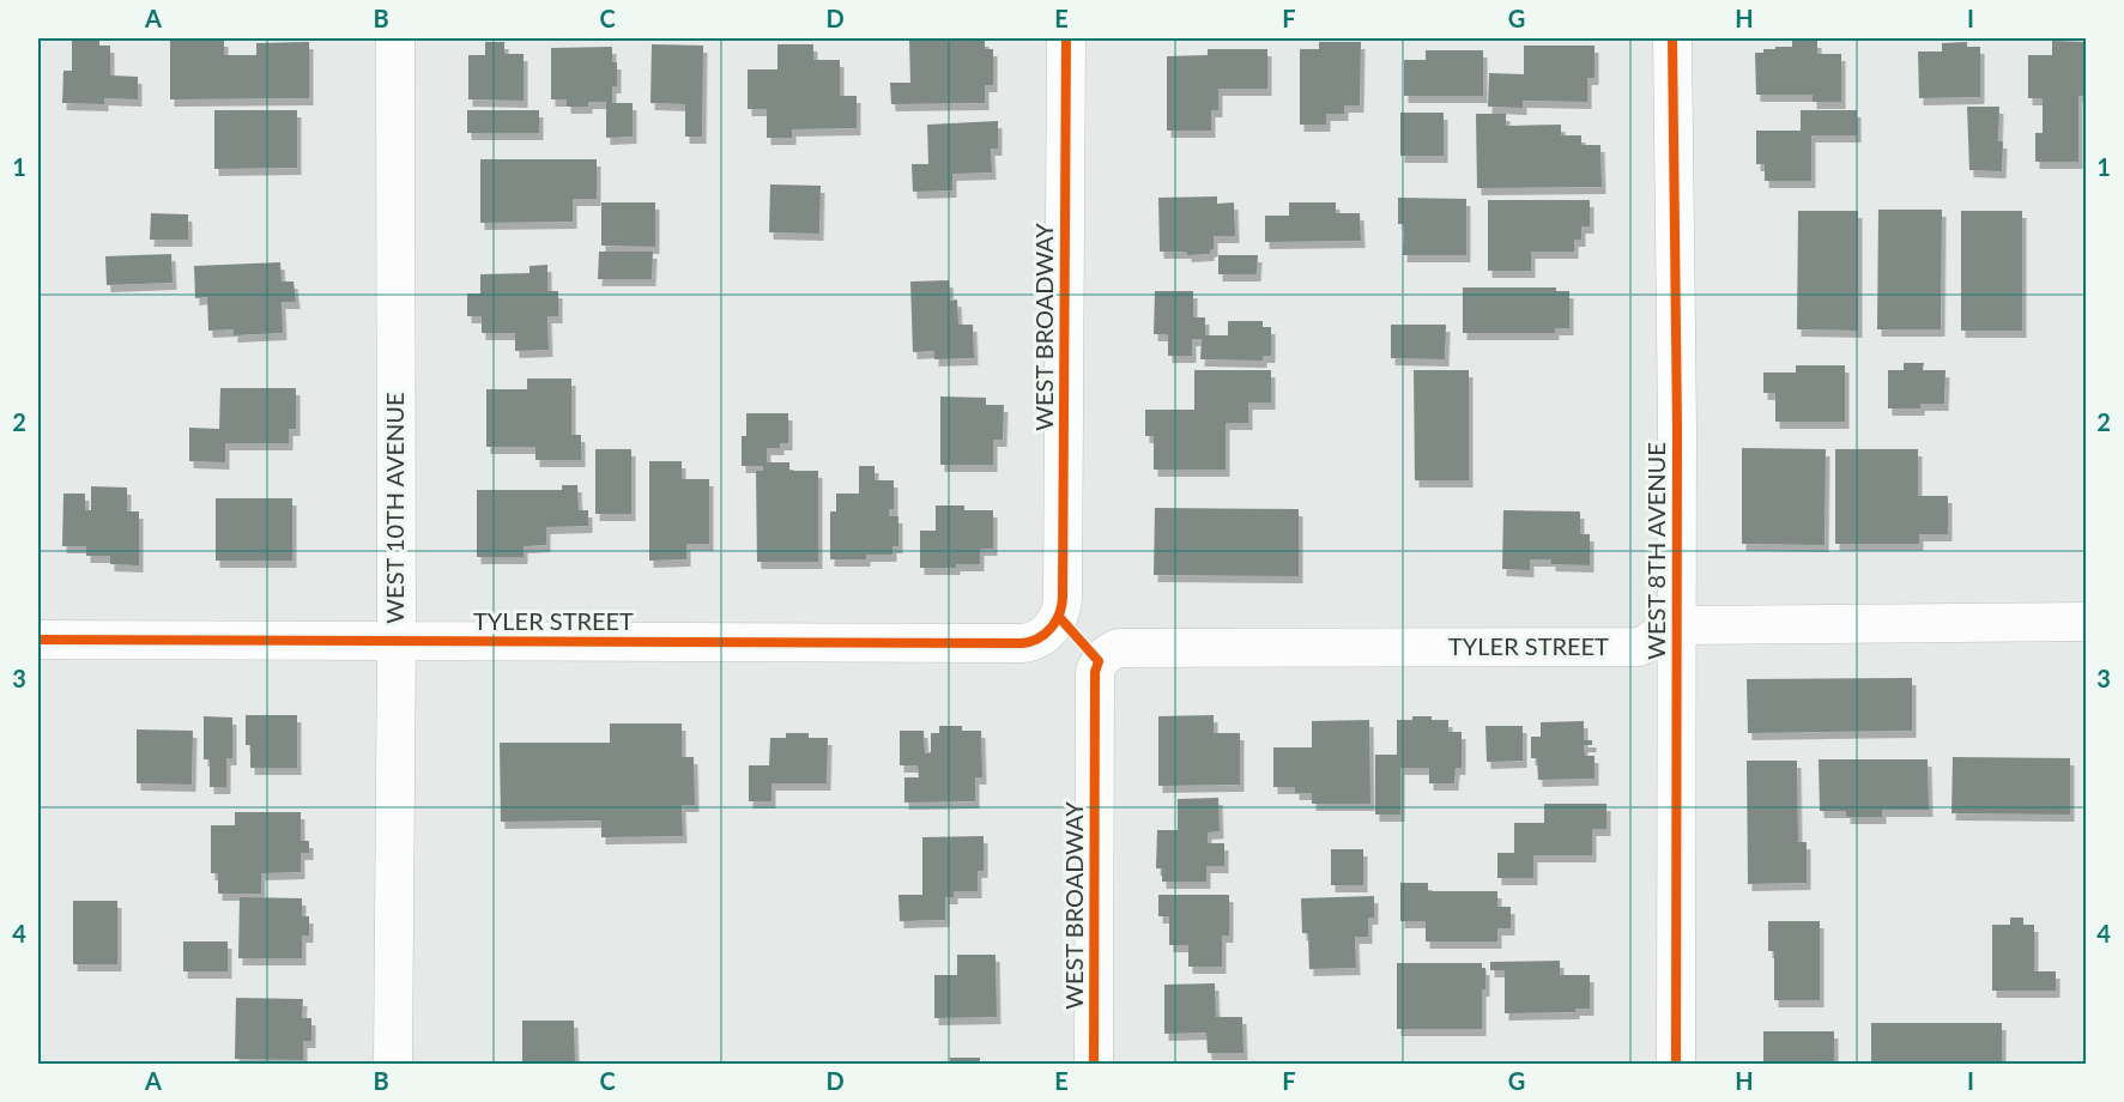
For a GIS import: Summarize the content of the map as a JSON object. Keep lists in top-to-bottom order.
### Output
{
  "streets": {
    "street": [
      "WEST BROADWAY",
      "WEST 10TH AVENUE",
      "WEST 8TH AVENUE",
      "TYLER STREET"
    ]
  },
  "crossings": [
    ["WEST BROADWAY", "TYLER STREET"],
    ["WEST 10TH AVENUE", "TYLER STREET"],
    ["WEST 8TH AVENUE", "TYLER STREET"]
  ],
  "grid": {
    "columns": [
      "A",
      "B",
      "C",
      "D",
      "E",
      "F",
      "G",
      "H",
      "I"
    ],
    "rows": [
      "1",
      "2",
      "3",
      "4"
    ]
  }
}
